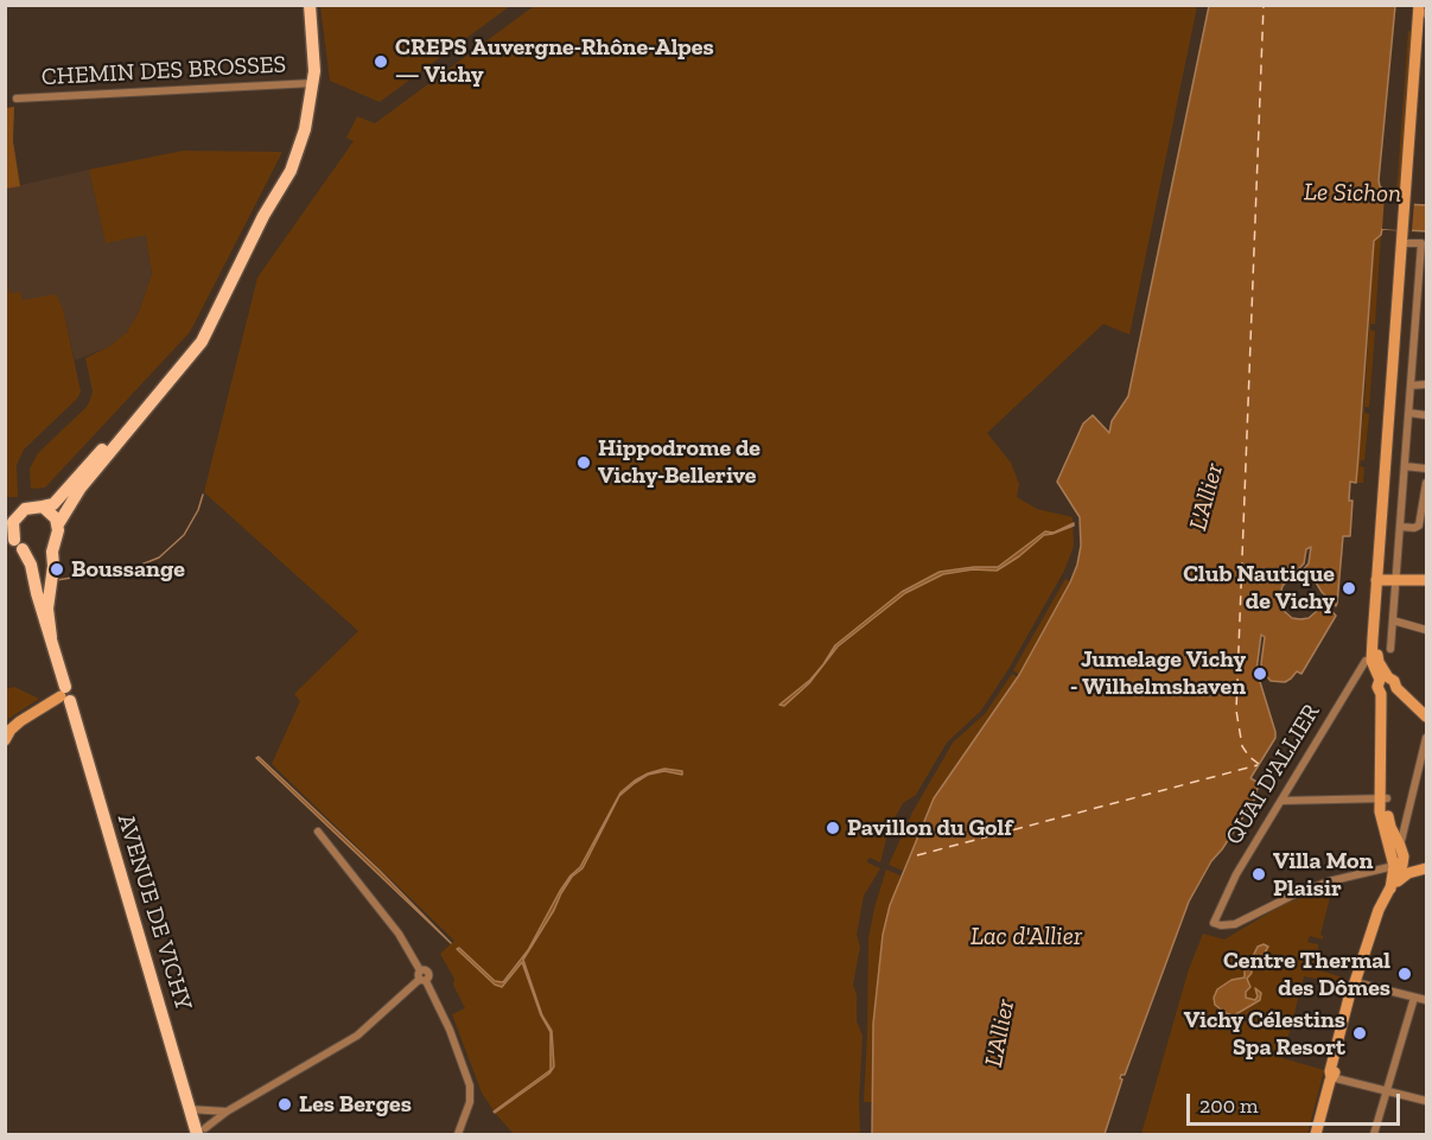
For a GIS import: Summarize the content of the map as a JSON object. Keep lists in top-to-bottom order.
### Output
{
  "streets": {
    "main road": ["AVENUE DE VICHY"],
    "street": ["CHEMIN DES BROSSES", "QUAI D'ALLIER"]
  },
  "water": ["Le Sichon", "L'Allier", "Lac d'Allier"],
  "places": [
    "CREPS Auvergne-Rhône-Alpes — Vichy",
    "Hippodrome de Vichy-Bellerive",
    "Boussange",
    "Club Nautique de Vichy",
    "Jumelage Vichy - Wilhelmshaven",
    "Pavillon du Golf",
    "Villa Mon Plaisir",
    "Centre Thermal des Dômes",
    "Vichy Célestins Spa Resort",
    "Les Berges"
  ],
  "scale_bar": "200 m"
}
